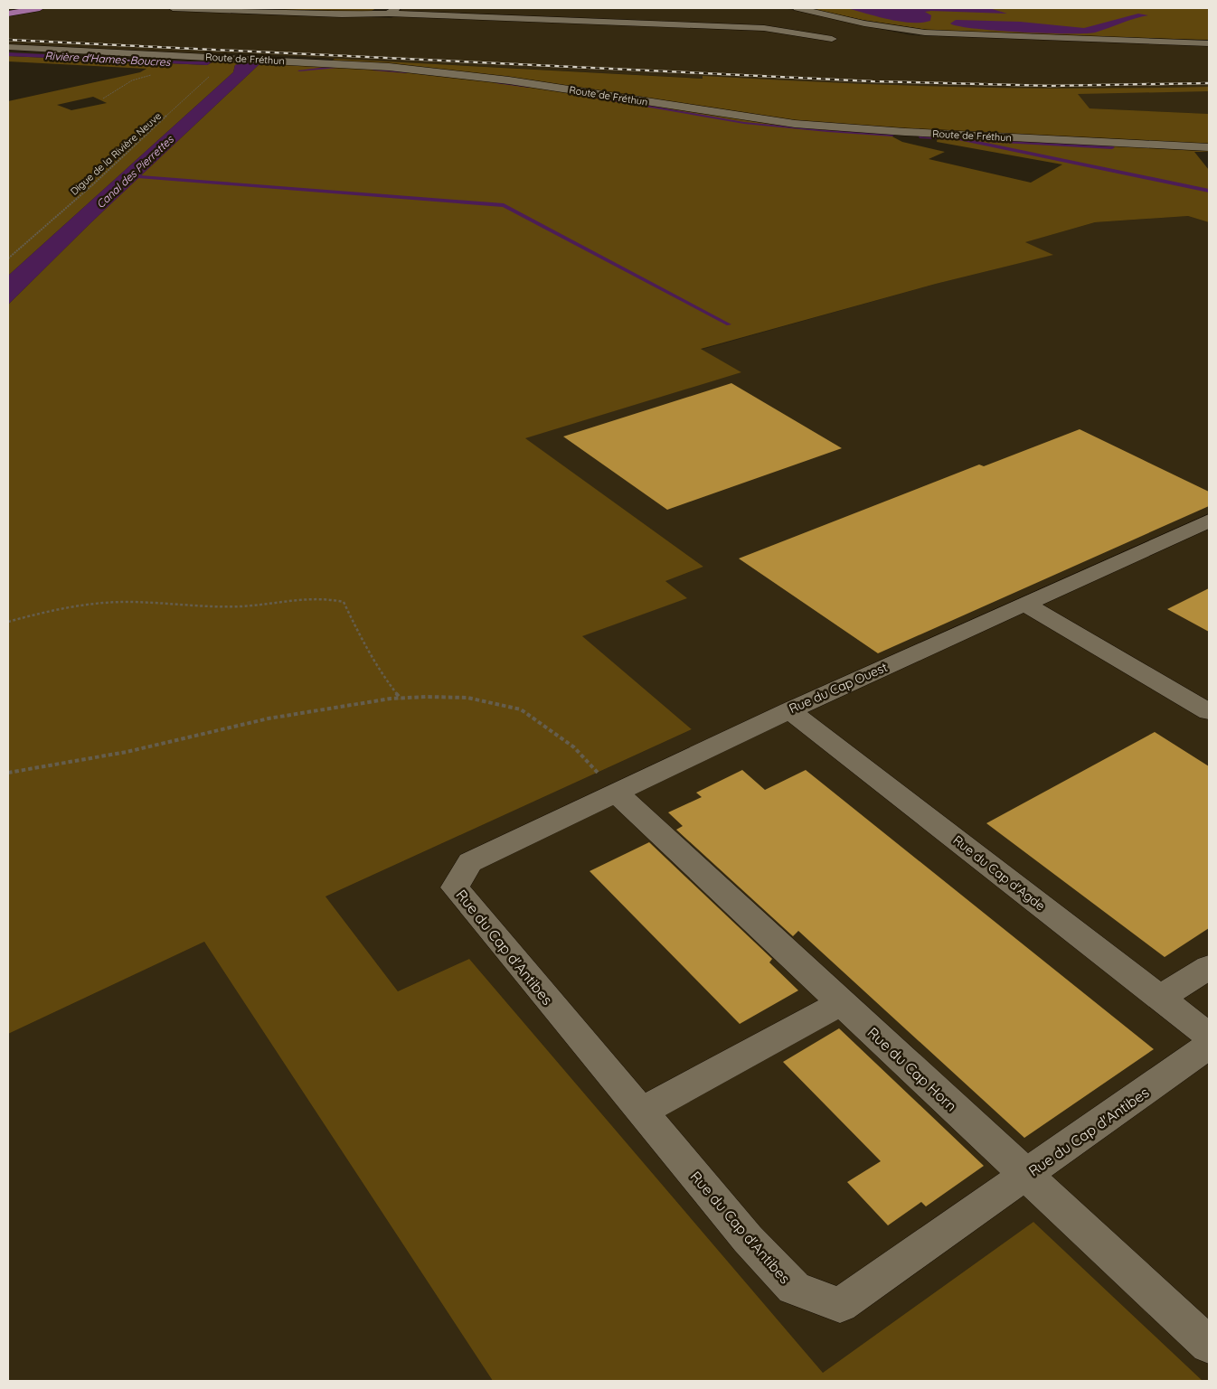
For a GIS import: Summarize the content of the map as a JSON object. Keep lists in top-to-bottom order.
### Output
{
  "streets": {
    "street": [
      "Route de Fréthun",
      "Rue du Cap Ouest",
      "Rue du Cap d'Agde",
      "Rue du Cap d'Antibes",
      "Rue du Cap Horn"
    ],
    "path": ["Digue de la Rivière Neuve"]
  },
  "crossings": [
    ["Route de Fréthun", "Digue de la Rivière Neuve"],
    ["Rue du Cap Ouest", "Rue du Cap d'Agde"],
    ["Rue du Cap Ouest", "Rue du Cap d'Antibes"],
    ["Rue du Cap Ouest", "Rue du Cap Horn"],
    ["Rue du Cap d'Antibes", "Rue du Cap Horn"]
  ],
  "water": ["Rivière d'Hames-Boucres", "Canal des Pierrettes"]
}
